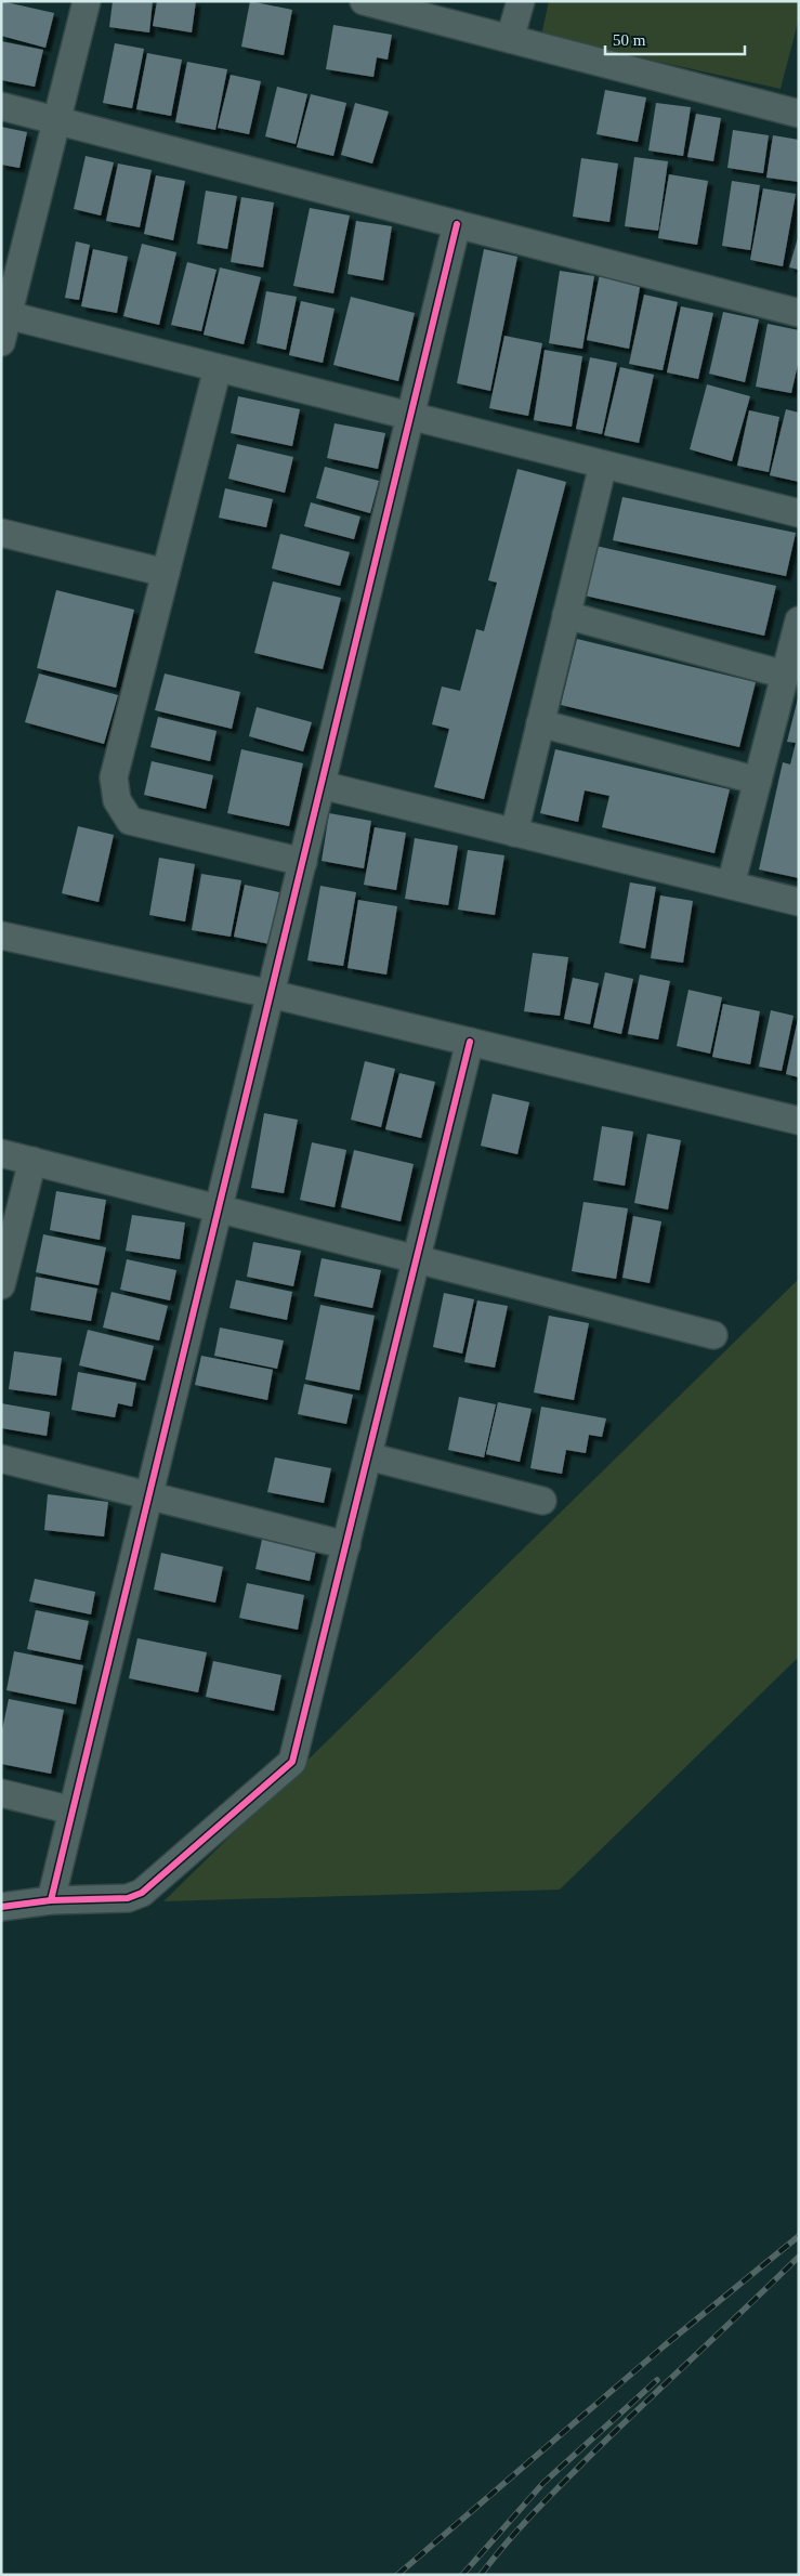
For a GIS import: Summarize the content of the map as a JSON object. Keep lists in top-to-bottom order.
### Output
{
  "scale_bar": "50 m"
}
